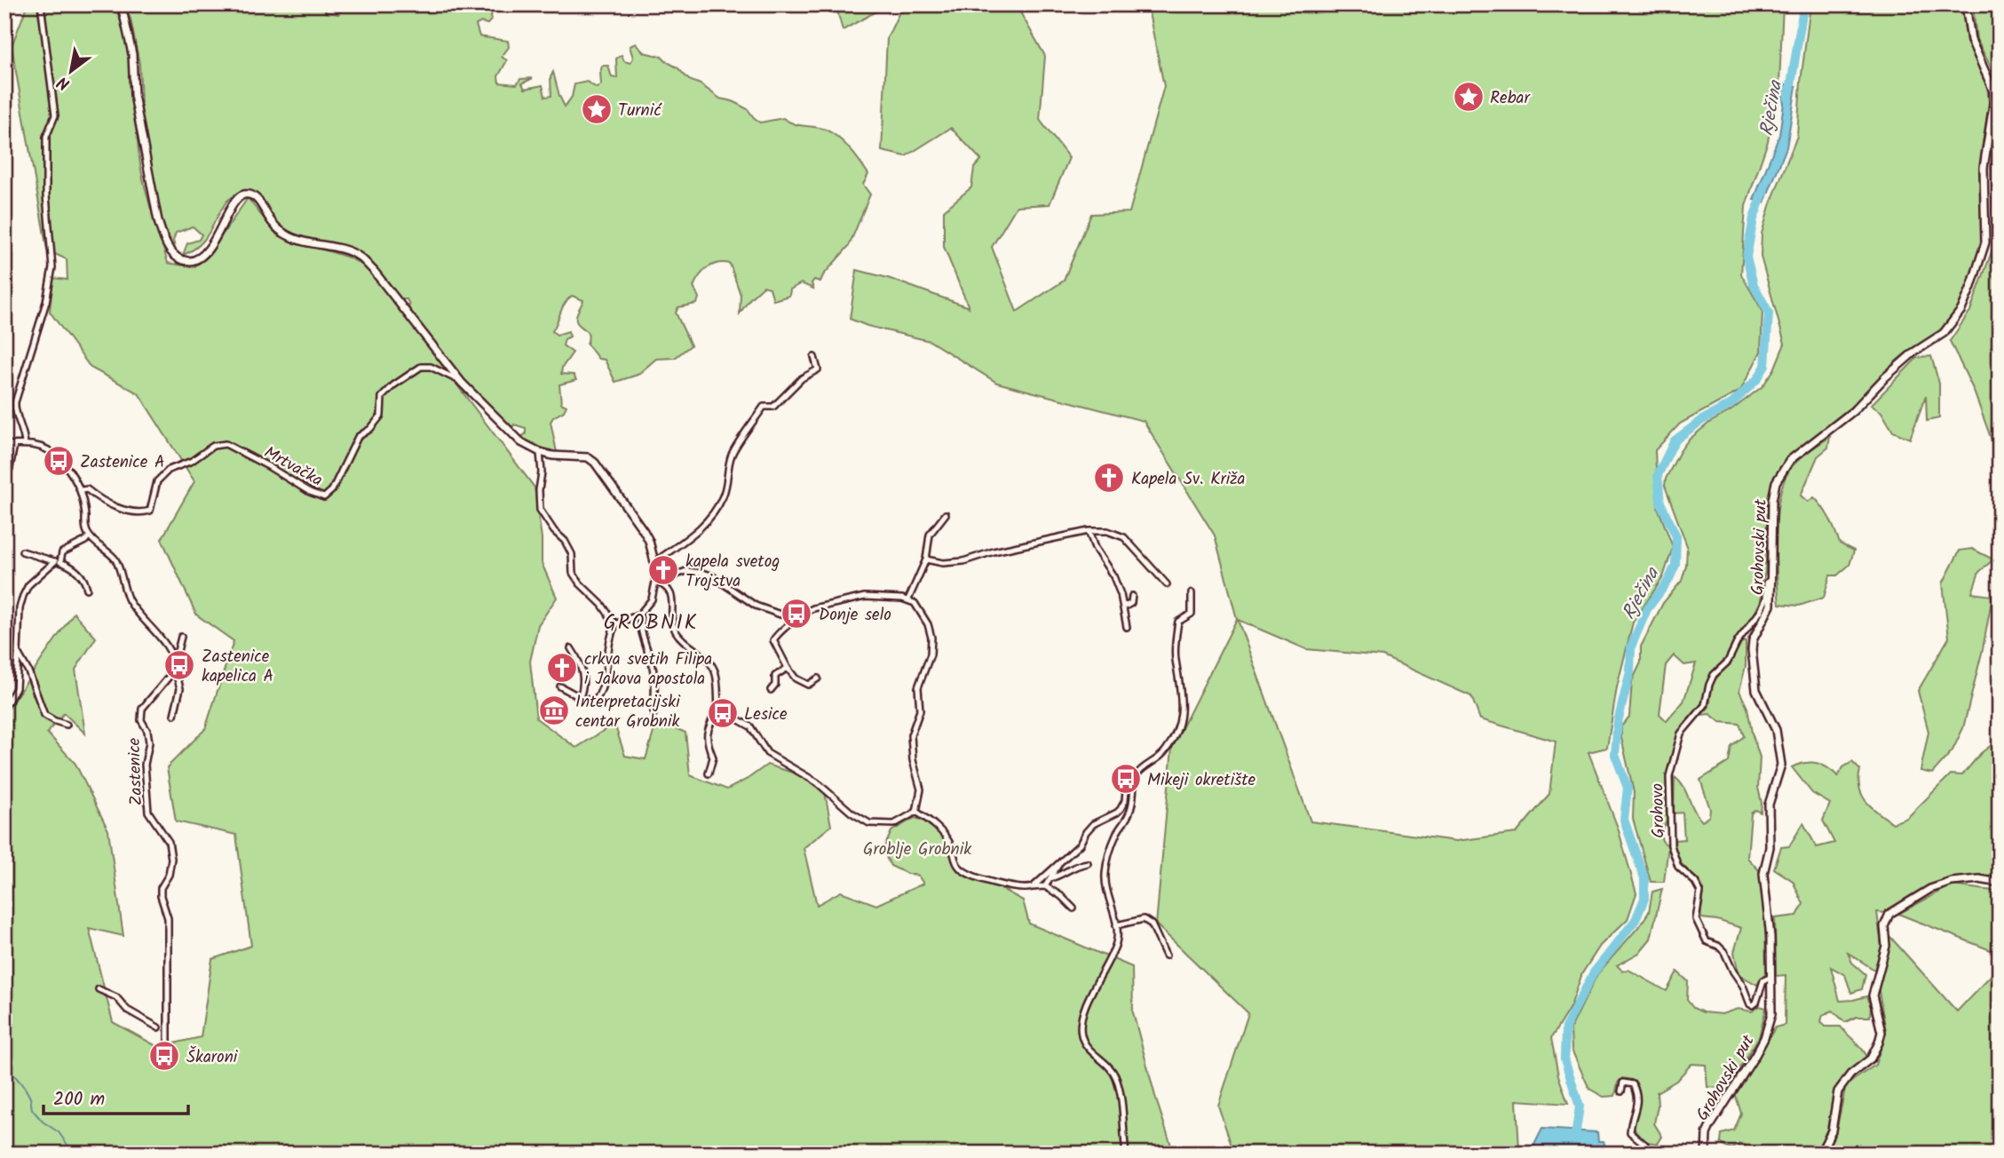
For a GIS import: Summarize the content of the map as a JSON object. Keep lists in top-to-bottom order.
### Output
{
  "streets": {
    "main road": ["Grohovski put"],
    "street": ["Mrtvačka", "Zastenice", "Grohovo"]
  },
  "crossings": [
    ["Grohovski put", "Grohovo"]
  ],
  "districts": ["GROBNIK"],
  "water": ["Rječina"],
  "parks": ["Groblje Grobnik"],
  "places": {
    "place": ["Rebar", "Turnić"],
    "bus stop": [
      "Zastenice A",
      "Donje selo",
      "Zastenice kapelica A",
      "Lesice",
      "Mikeji okretište",
      "Škaroni"
    ],
    "church": ["Kapela Sv. Križa", "kapela svetog Trojstva", "crkva svetih Filipa i Jakova apostola"],
    "museum": ["Interpretacijski centar Grobnik"]
  },
  "scale_bar": "200 m",
  "north": "bottom left"
}
